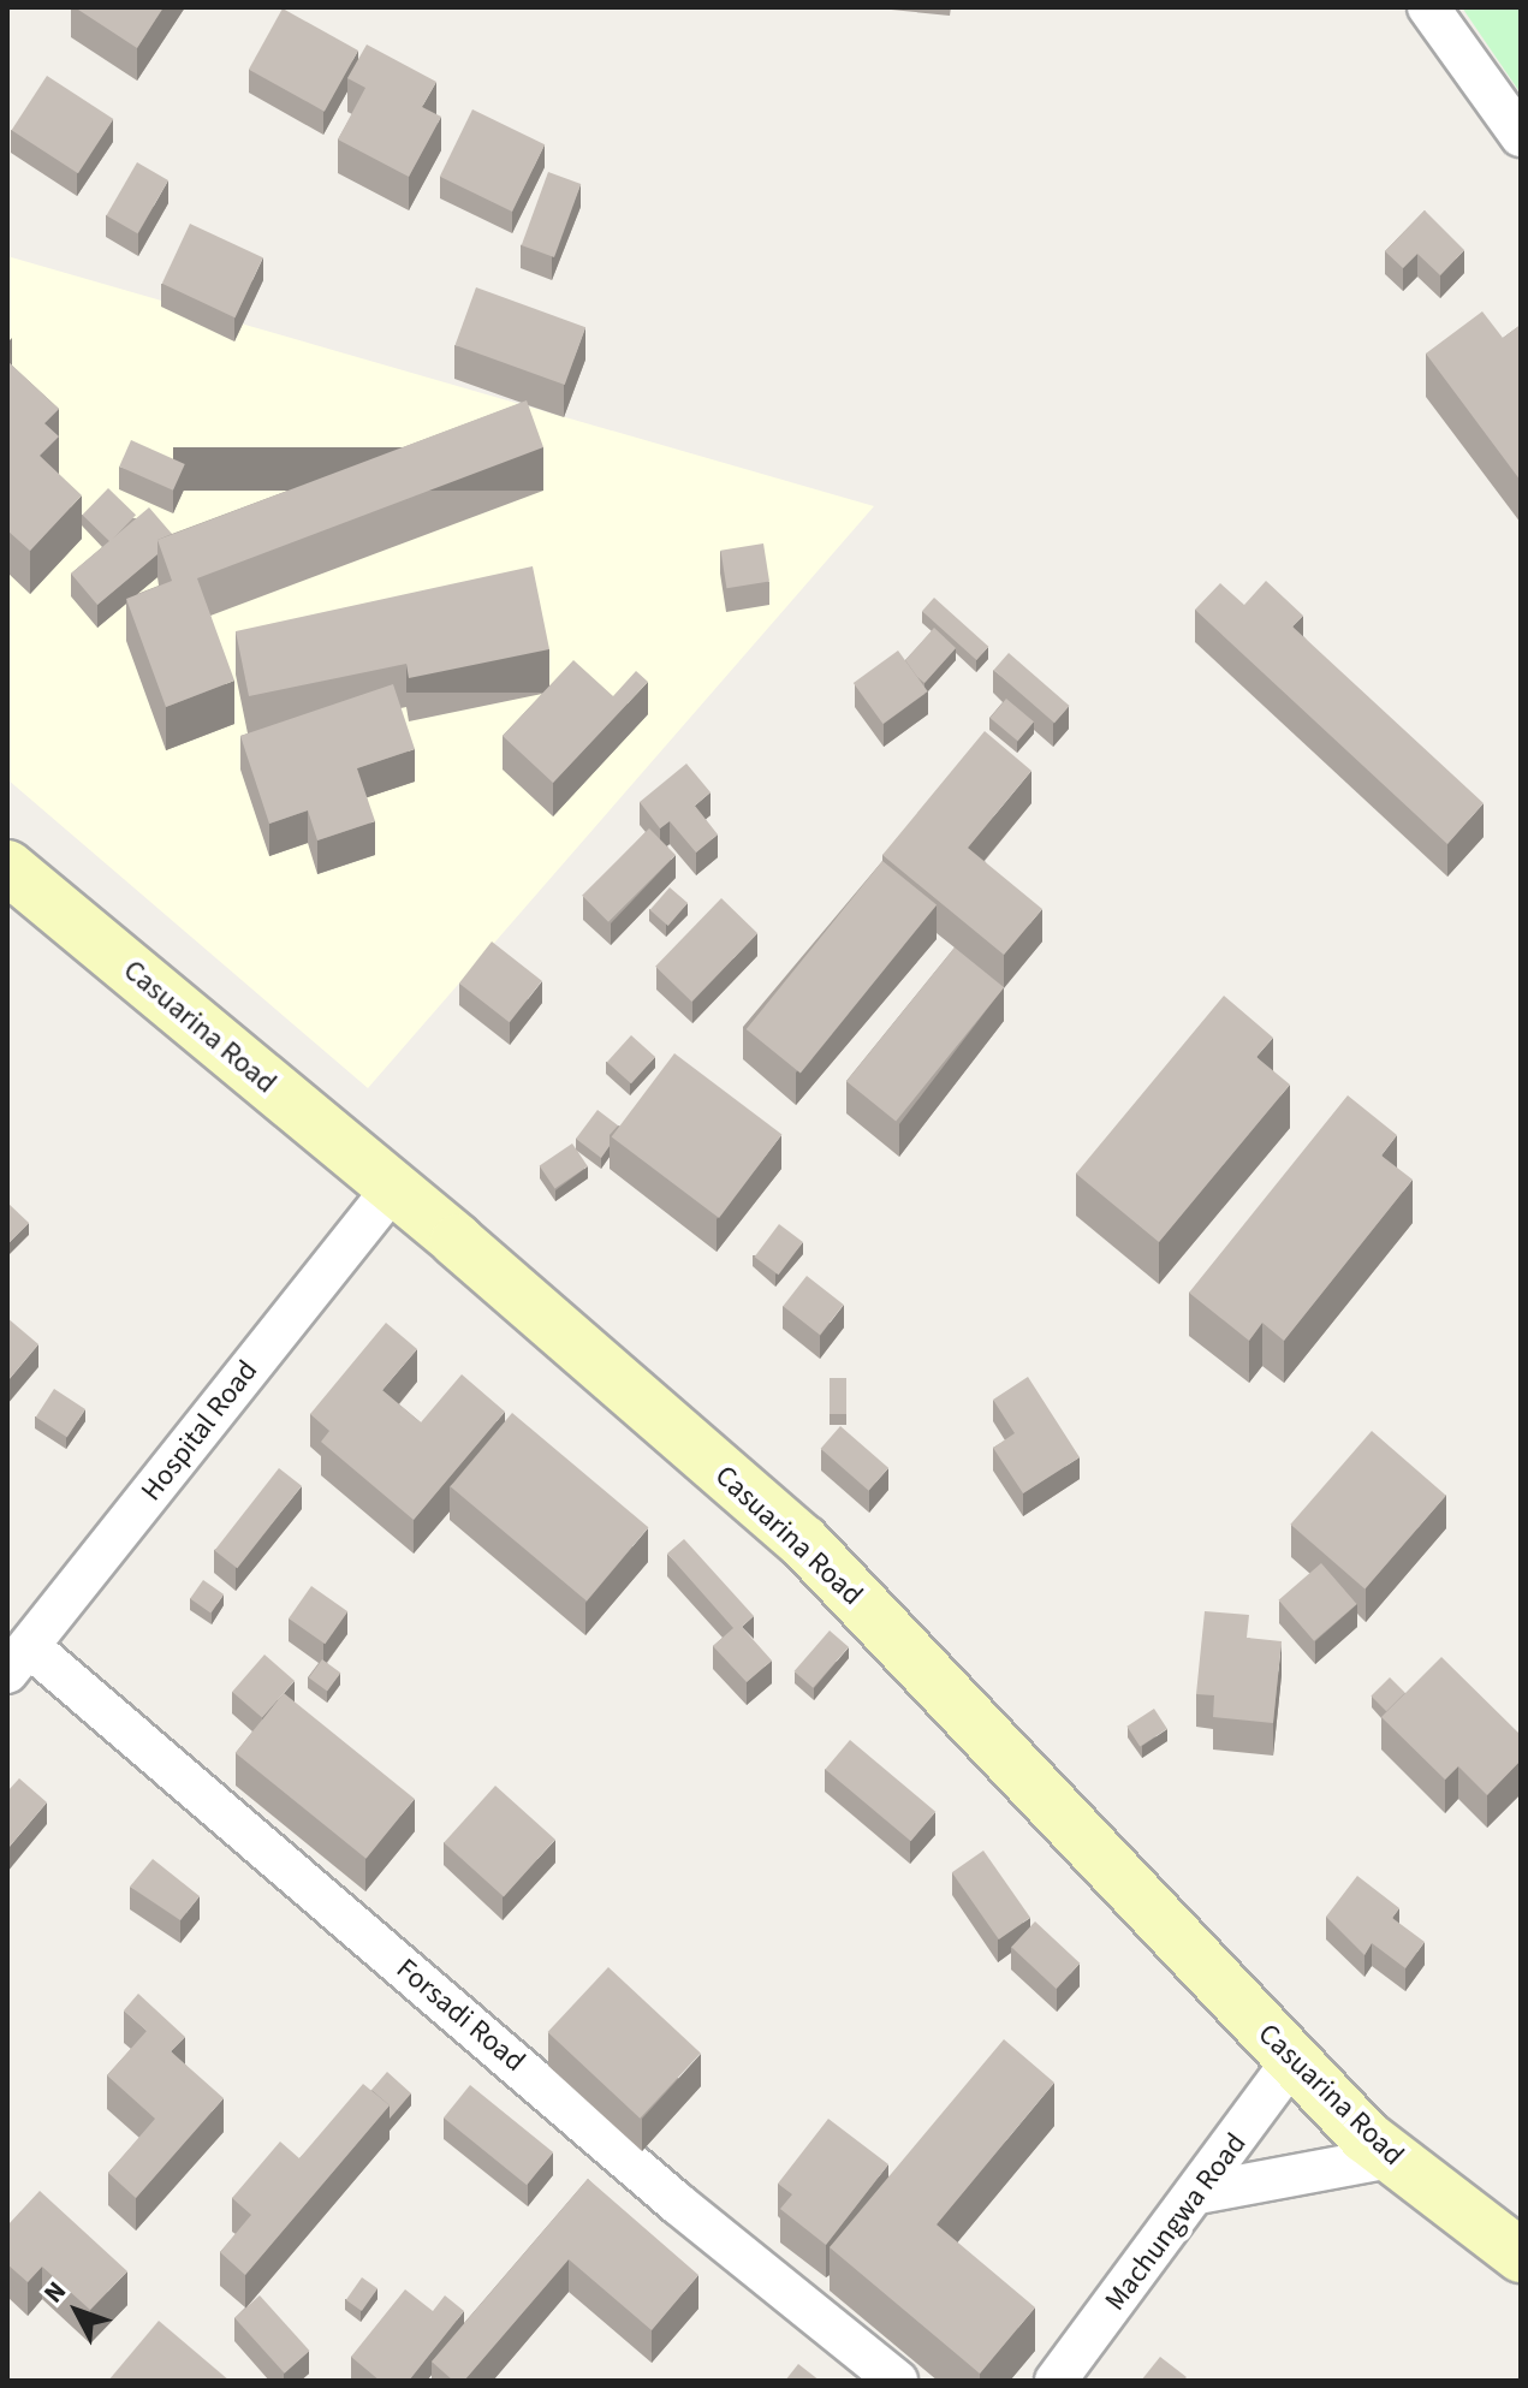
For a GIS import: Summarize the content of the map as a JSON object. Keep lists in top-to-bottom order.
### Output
{
  "streets": {
    "street": [
      "Casuarina Road",
      "Hospital Road",
      "Forsadi Road",
      "Machungwa Road"
    ]
  },
  "crossings": [
    ["Casuarina Road", "Hospital Road"],
    ["Casuarina Road", "Machungwa Road"],
    ["Hospital Road", "Forsadi Road"]
  ],
  "north": "top left"
}
